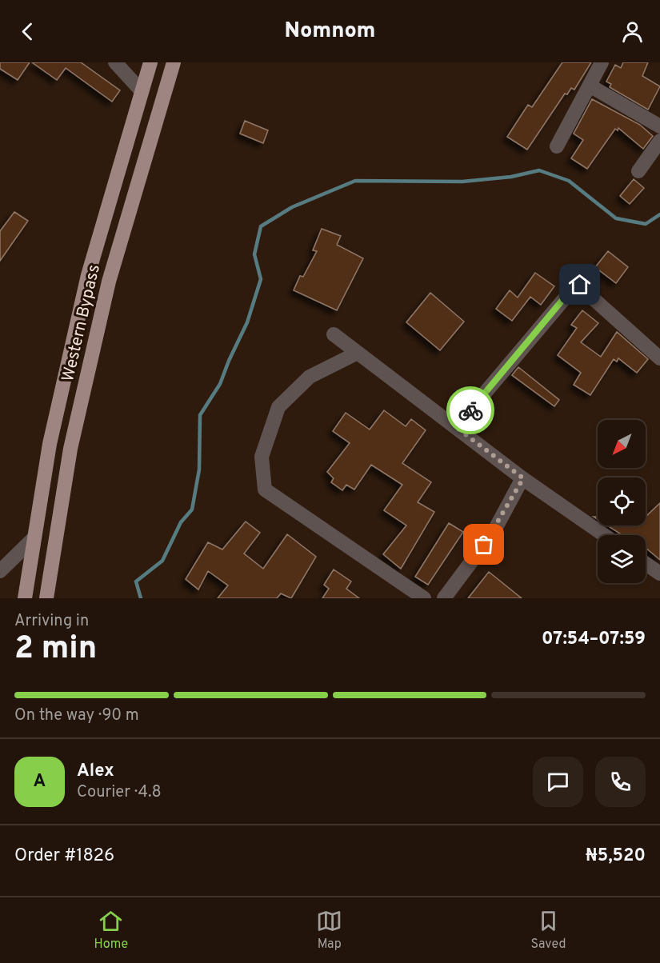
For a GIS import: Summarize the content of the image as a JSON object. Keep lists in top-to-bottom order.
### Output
{
  "streets": {
    "main road": ["Western Bypass"]
  },
  "north": "bottom left",
  "page": {
    "header": "Nomnom",
    "heading": ["2 min", "Arriving in", "07:54–07:59"],
    "panel": [
      "Alex",
      "Courier · 4.8",
      "Order #1826",
      "₦5,520"
    ],
    "bar": "On the way · 90 m",
    "round": "A",
    "tabs": ["Home", "Map", "Saved"]
  }
}
